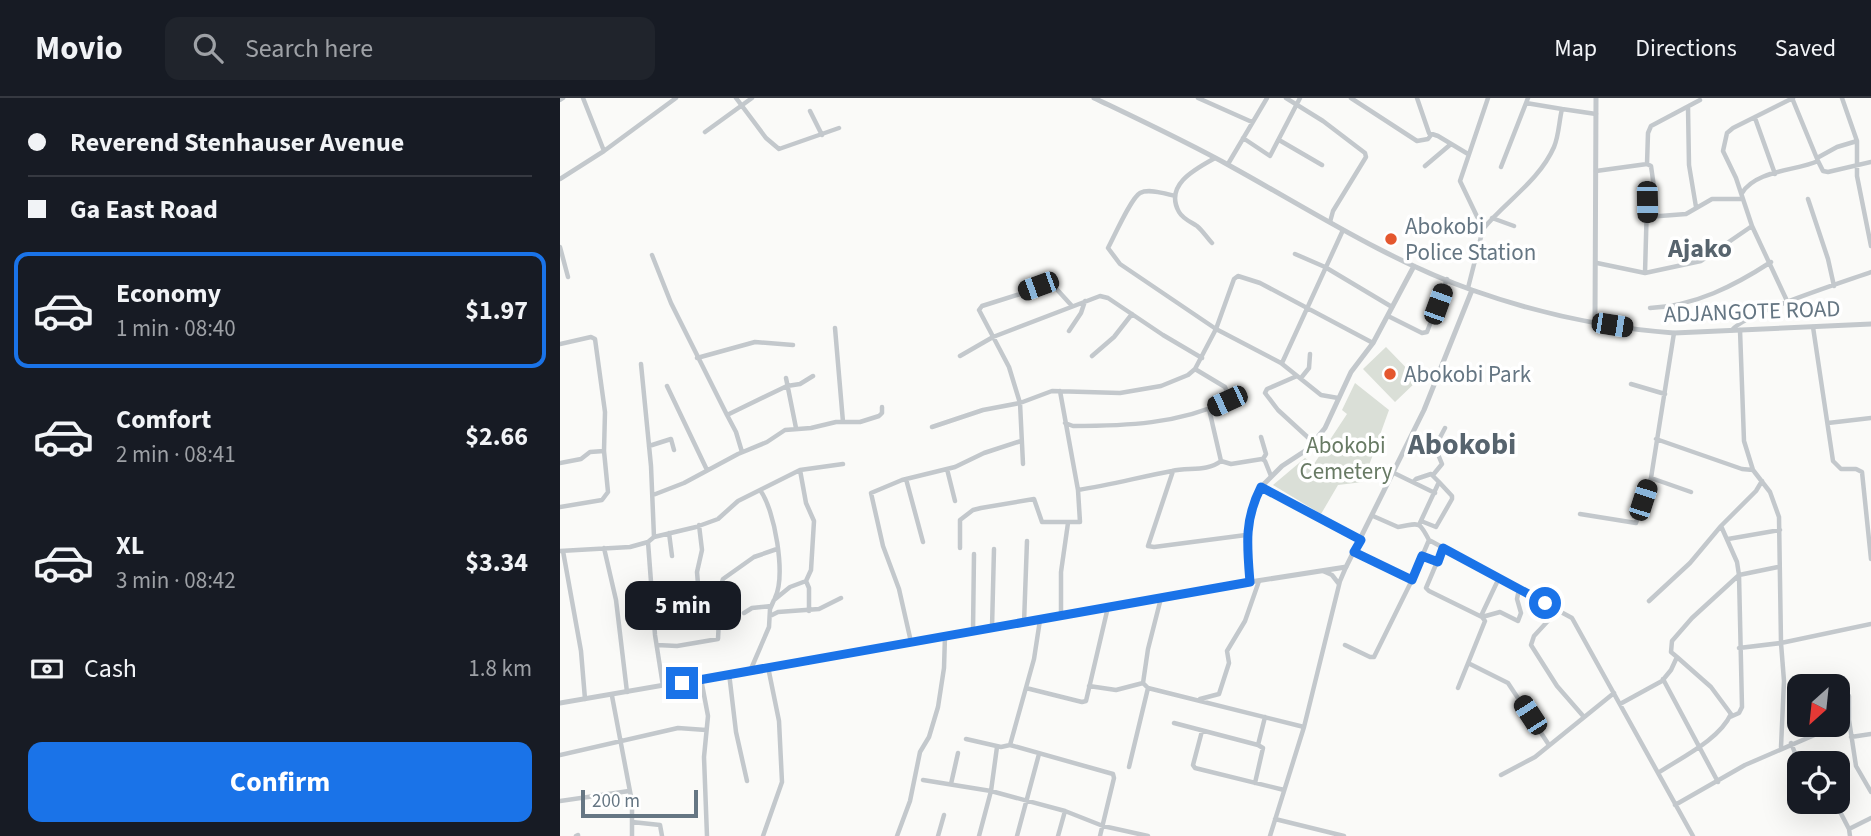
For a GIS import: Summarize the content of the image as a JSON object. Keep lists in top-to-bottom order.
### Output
{
  "streets": {
    "street": ["ADJANGOTE ROAD"]
  },
  "districts": ["Ajako", "Abokobi"],
  "parks": ["Abokobi Cemetery"],
  "places": ["Abokobi Police Station", "Abokobi Park"],
  "scale_bar": "200 m",
  "north": "bottom left",
  "page": {
    "header": "Movio",
    "search": "Search here",
    "nav": ["Map", "Directions", "Saved"],
    "banner": ["Reverend Stenhauser Avenue", "Ga East Road"],
    "list": [
      {
        "name": "Economy",
        "note": "1 min · 08:40",
        "value": "$1.97"
      },
      {
        "name": "Comfort",
        "note": "2 min · 08:41",
        "value": "$2.66"
      },
      {
        "name": "XL",
        "note": "3 min · 08:42",
        "value": "$3.34"
      }
    ],
    "bubble": "5 min",
    "pay": ["Cash", "1.8 km"],
    "buttons": "Confirm",
    "scale": "200 m"
  }
}
